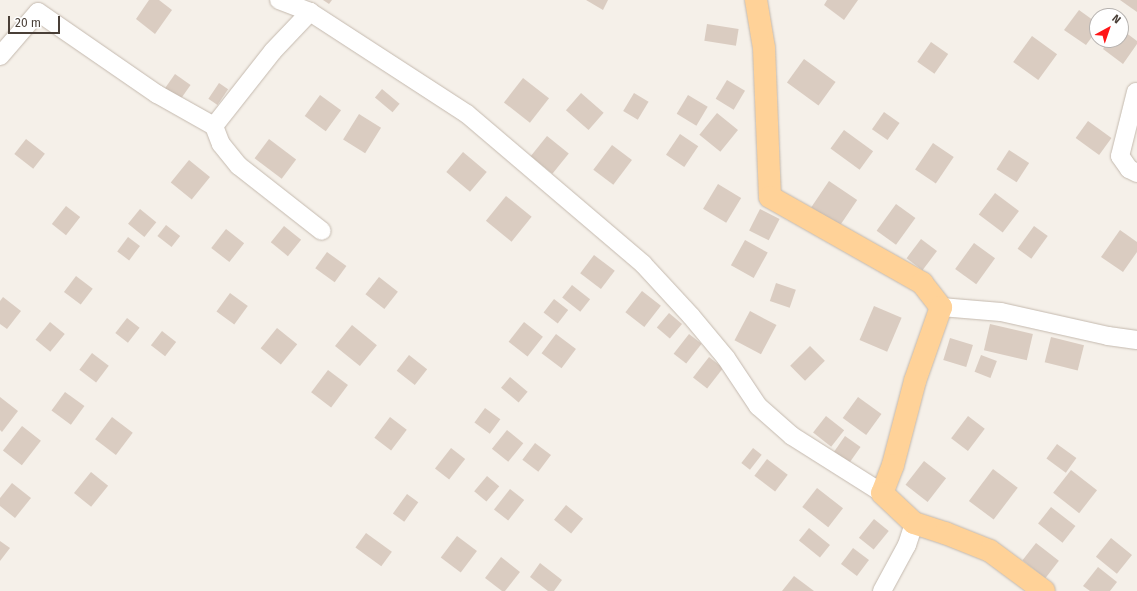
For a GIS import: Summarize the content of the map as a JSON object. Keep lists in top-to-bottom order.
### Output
{
  "scale_bar": "20 m",
  "north": "top right"
}
